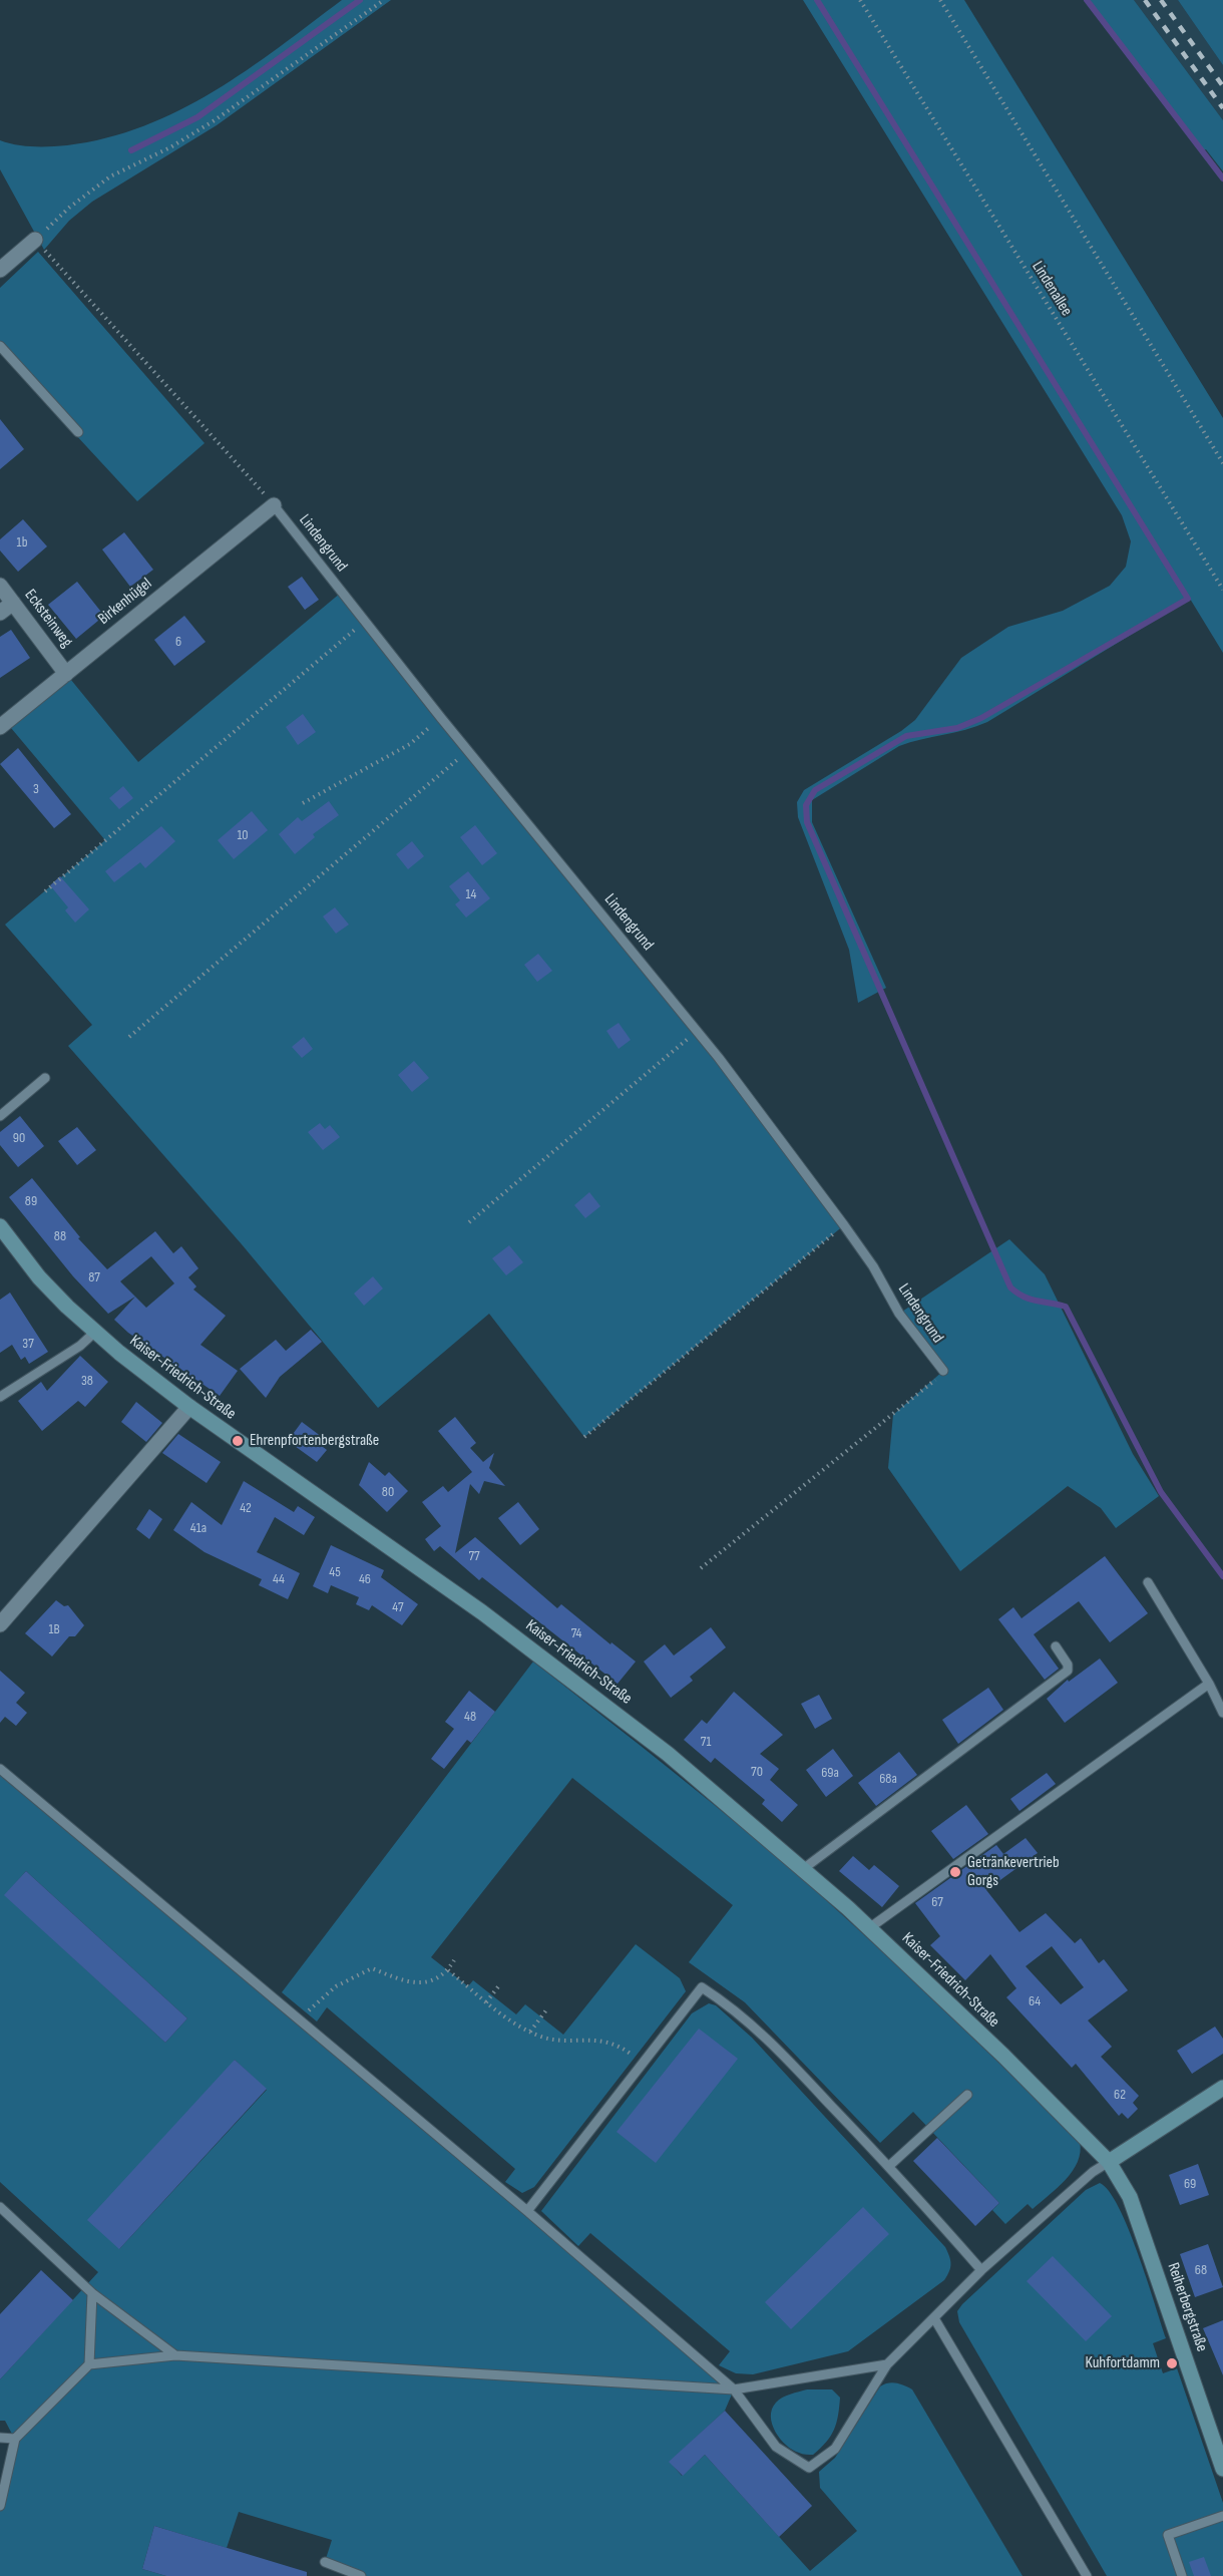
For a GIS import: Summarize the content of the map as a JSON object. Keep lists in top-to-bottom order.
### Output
{
  "streets": {
    "street": [
      "Birkenhügel",
      "Ecksteinweg",
      "Kaiser-Friedrich-Straße",
      "Reiherbergstraße"
    ],
    "lane": ["Lindengrund"],
    "path": ["Lindenallee"]
  },
  "crossings": [
    ["Lindengrund", "Birkenhügel"],
    ["Birkenhügel", "Ecksteinweg"],
    ["Kaiser-Friedrich-Straße", "Reiherbergstraße"]
  ],
  "places": ["Ehrenpfortenbergstraße", "Getränkevertrieb Gorgs", "Kuhfortdamm"],
  "house_numbers": [
    "1b",
    "6",
    "3",
    "10",
    "14",
    "90",
    "89",
    "88",
    "87",
    "37",
    "38",
    "80",
    "42",
    "41a",
    "77",
    "45",
    "44",
    "46",
    "47",
    "1B",
    "74",
    "48",
    "71",
    "70",
    "69a",
    "68a",
    "67",
    "64",
    "62",
    "69",
    "68"
  ]
}
